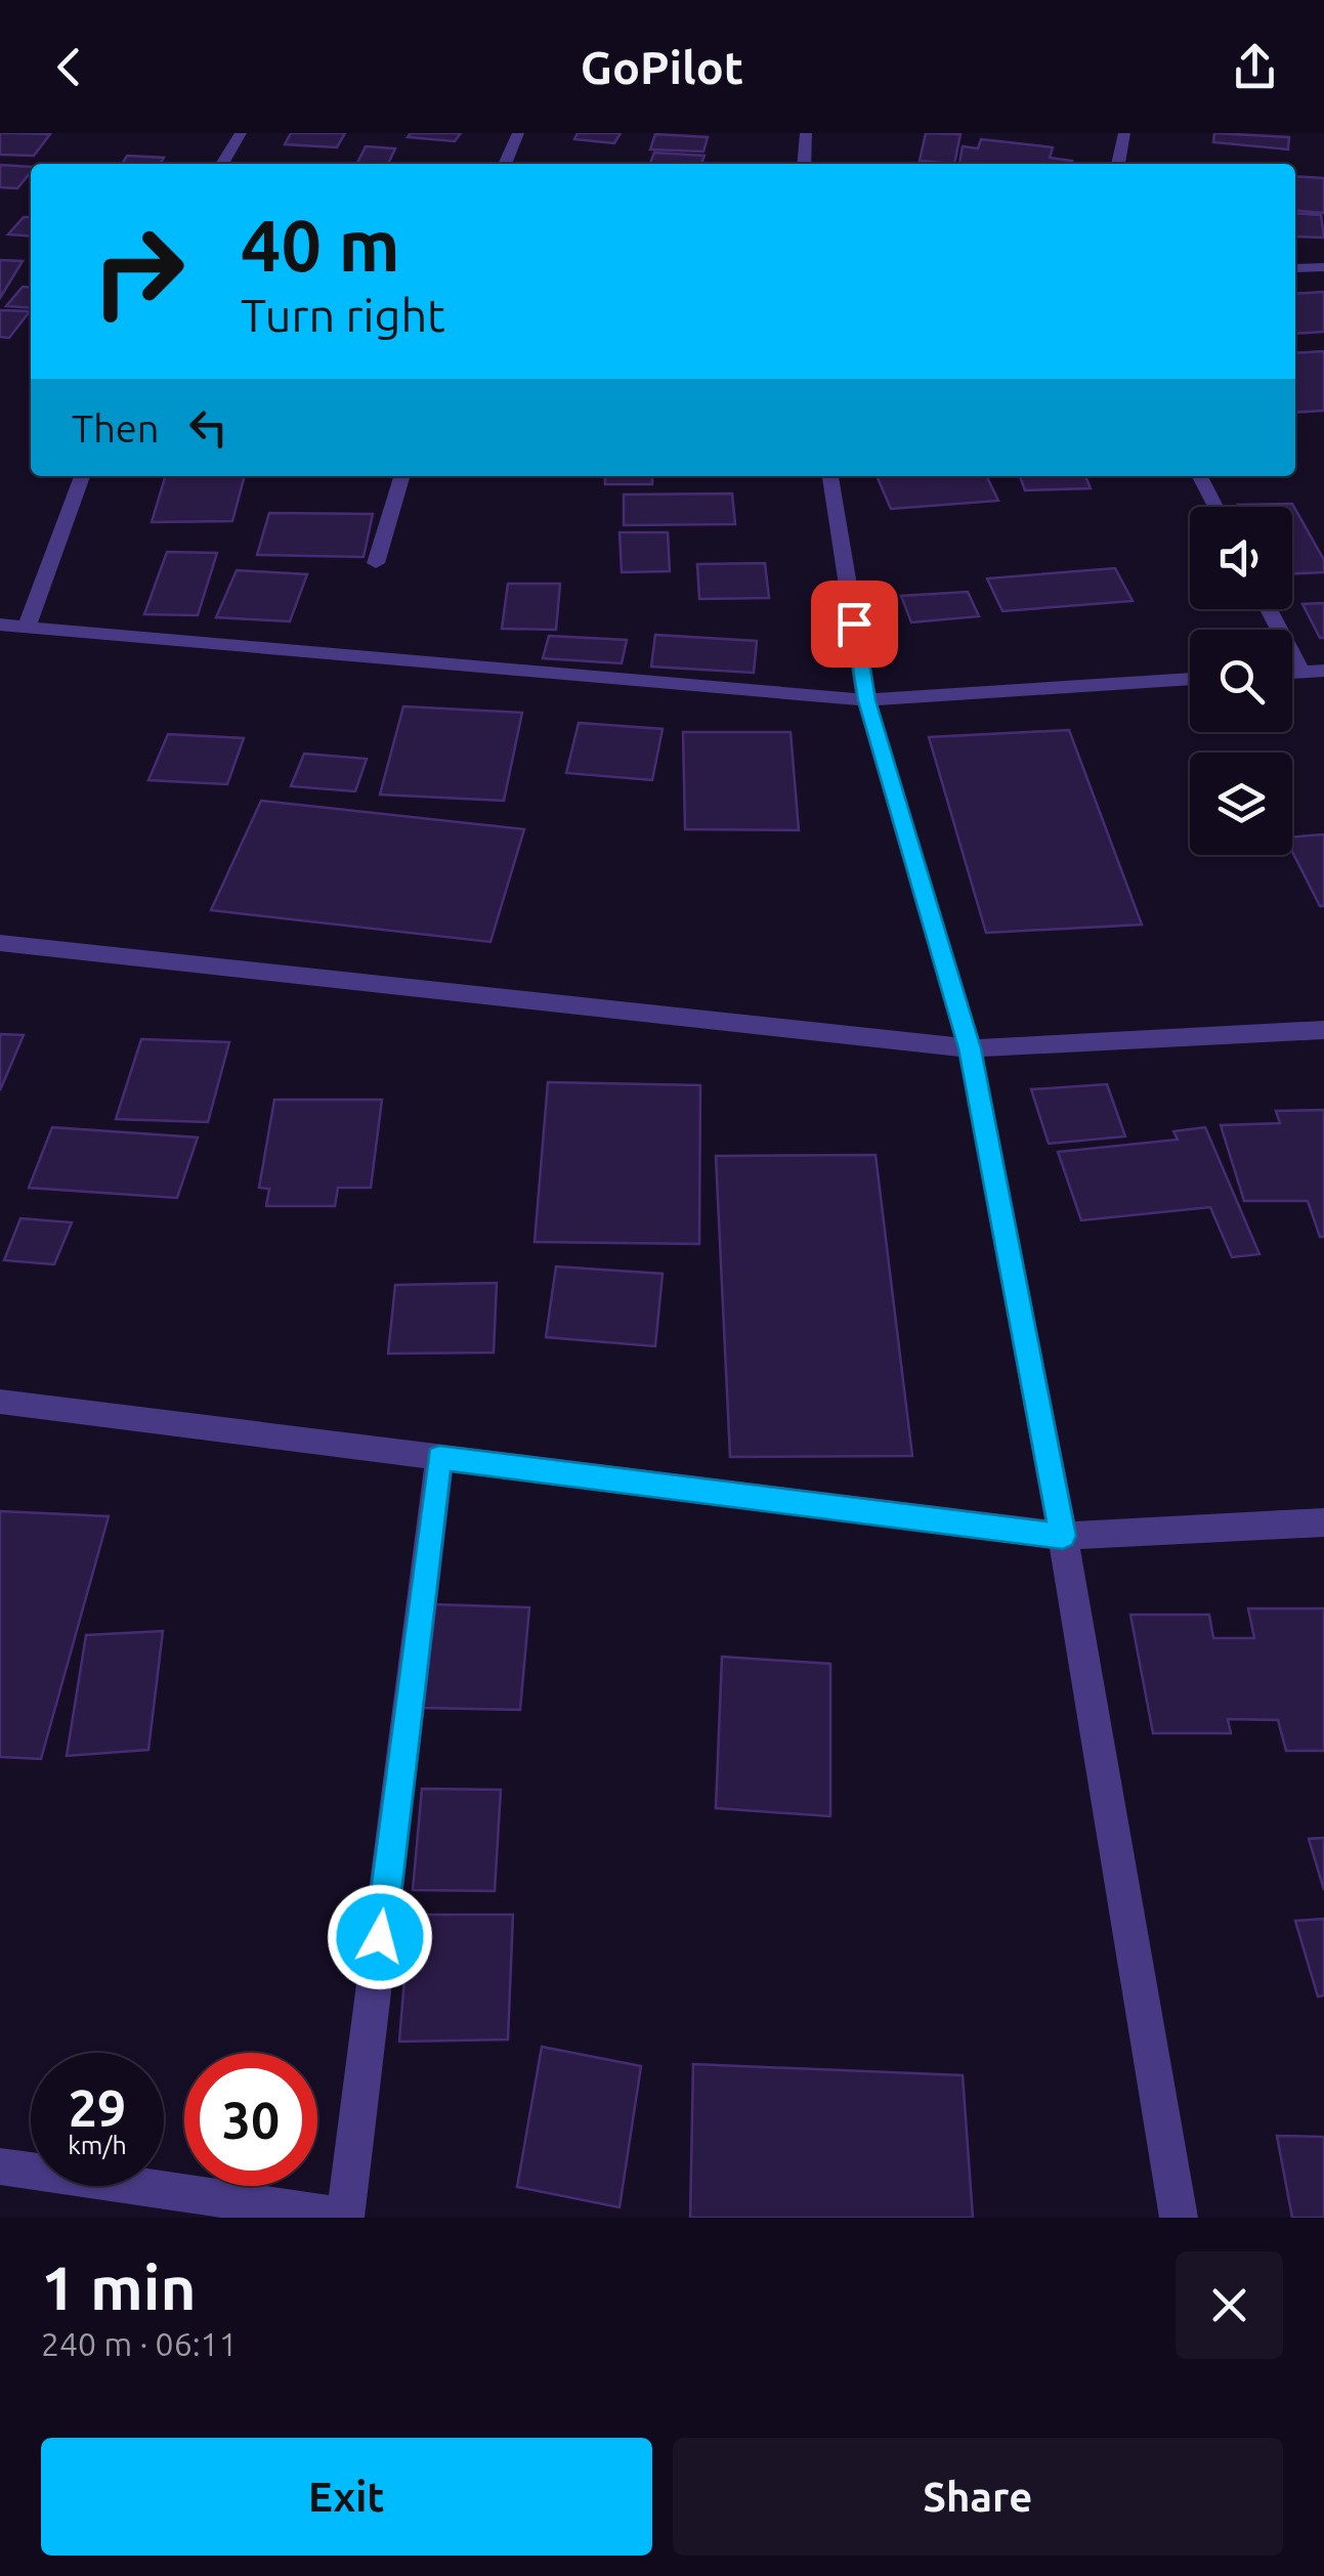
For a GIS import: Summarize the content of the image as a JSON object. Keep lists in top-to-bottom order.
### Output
{
  "page": {
    "header": "GoPilot",
    "turn": ["40 m", "Turn right"],
    "then": "Then",
    "speed": "29 km/h",
    "limit": "30",
    "heading": ["1 min", "240 m · 06:11"],
    "buttons": ["Exit", "Share"]
  }
}
